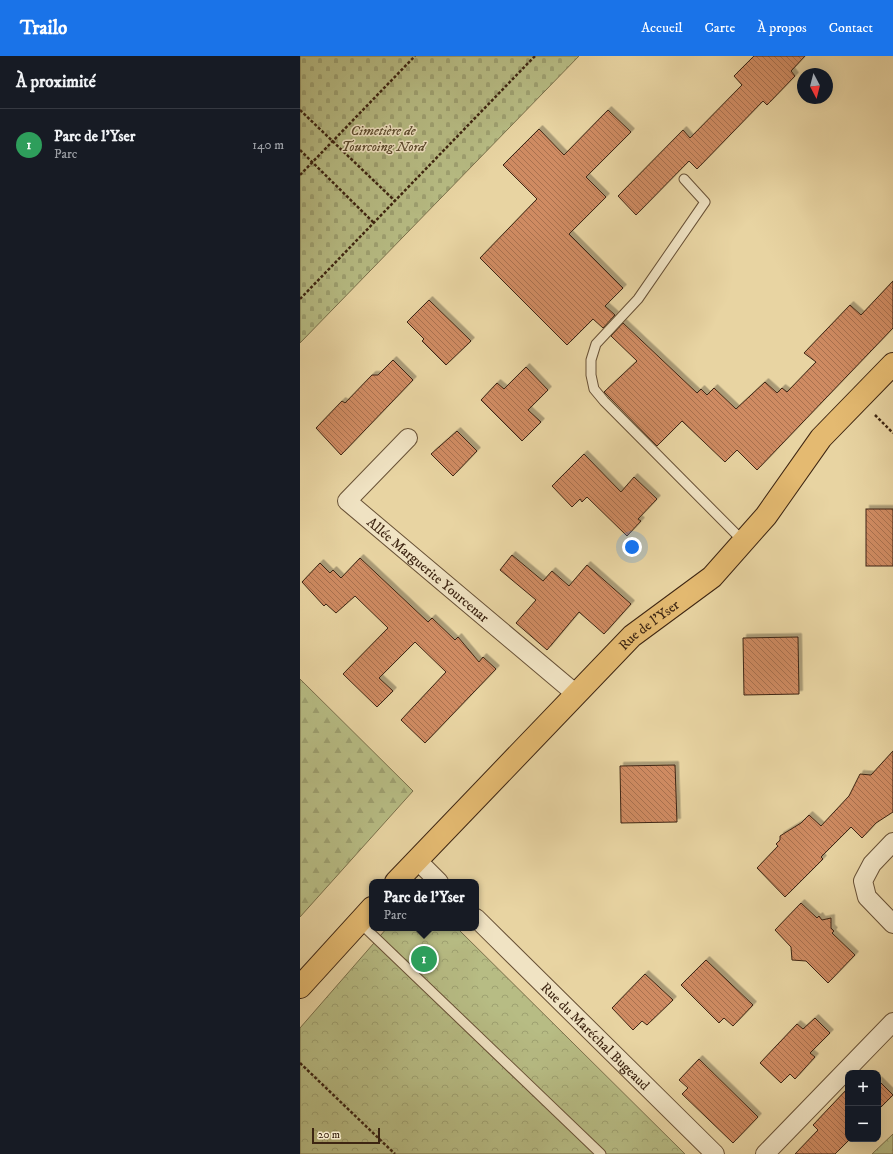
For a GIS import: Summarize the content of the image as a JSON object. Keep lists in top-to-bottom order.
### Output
{
  "streets": {
    "main road": ["Rue de l'Yser"],
    "street": ["Allée Marguerite Yourcenar", "Rue du Maréchal Bugeaud"]
  },
  "crossings": [
    ["Allée Marguerite Yourcenar", "Rue de l'Yser"]
  ],
  "parks": ["Cimetière de Tourcoing Nord"],
  "scale_bar": "20 m",
  "north": "bottom",
  "page": {
    "header": "Trailo",
    "nav": [
      "Accueil",
      "Carte",
      "À propos",
      "Contact"
    ],
    "heading": "À proximité",
    "list": [
      {
        "mark": "1",
        "name": "Parc de l'Yser",
        "note": "Parc",
        "value": "140 m"
      }
    ],
    "popup": ["Parc de l'Yser", "Parc"],
    "pins": "1",
    "map_buttons": ["+", "−"],
    "scale": "20 m"
  }
}
